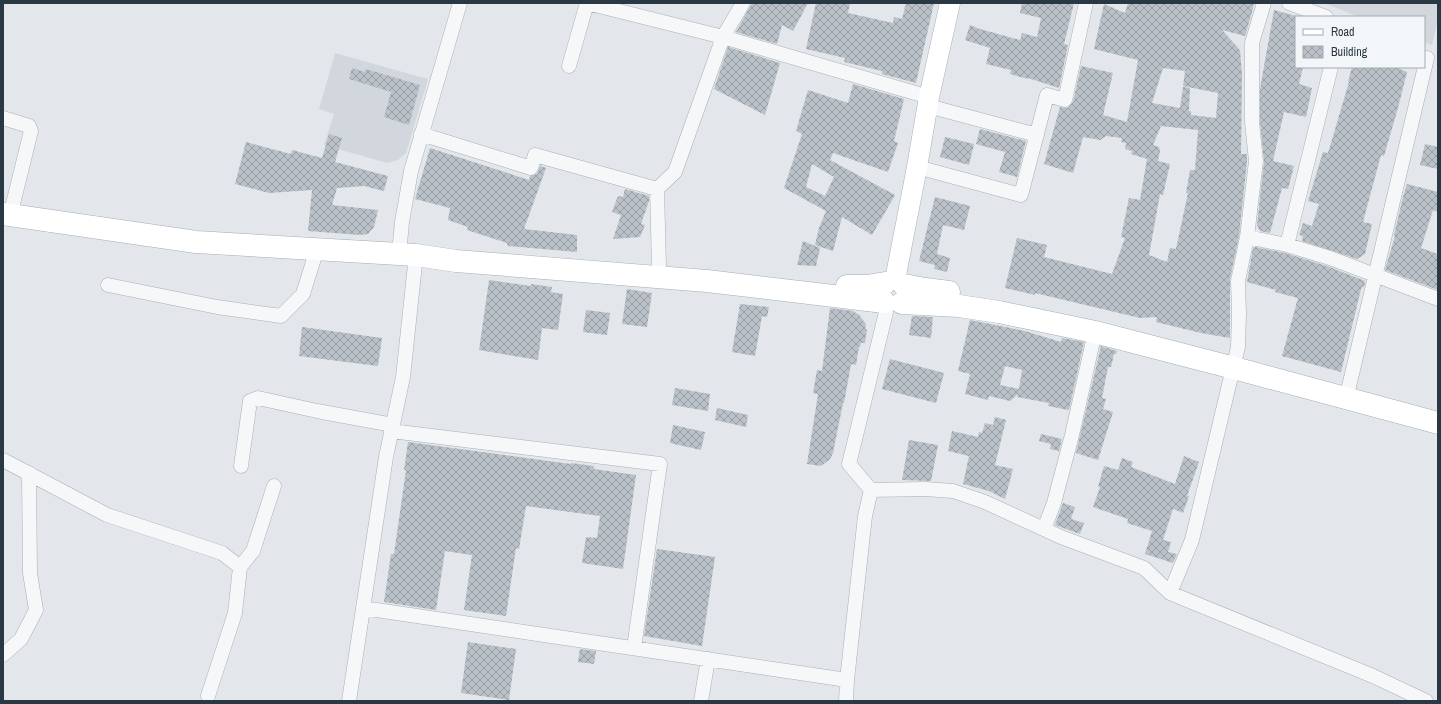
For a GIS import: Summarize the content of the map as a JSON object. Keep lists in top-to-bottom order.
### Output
{
  "legend": ["Road", "Building"]
}
